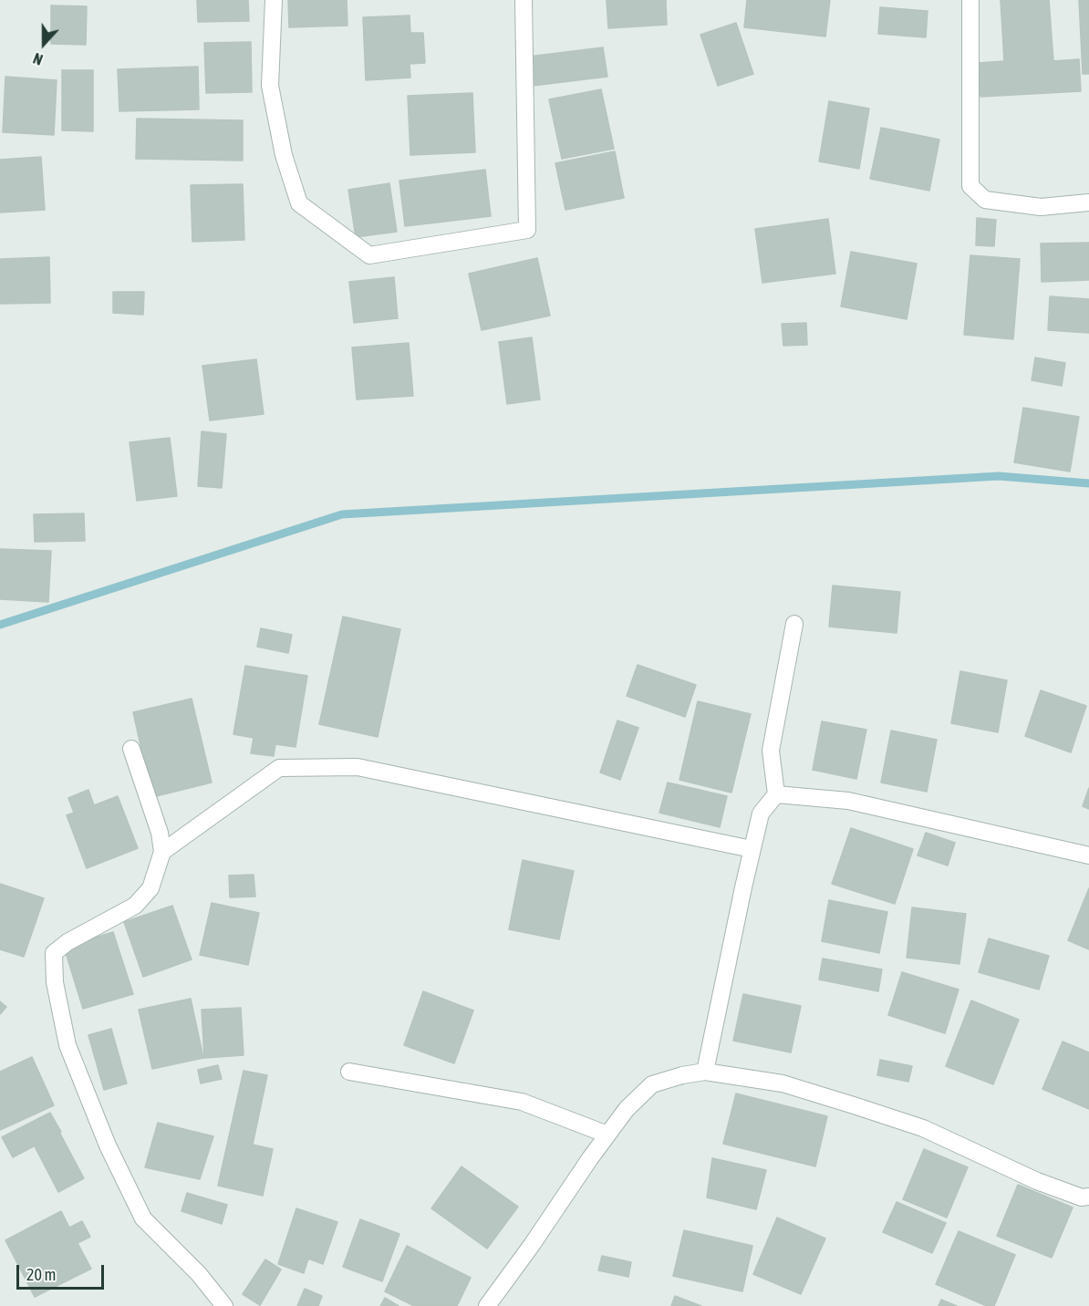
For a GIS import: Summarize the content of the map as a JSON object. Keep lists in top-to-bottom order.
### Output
{
  "scale_bar": "20 m",
  "north": "bottom"
}
